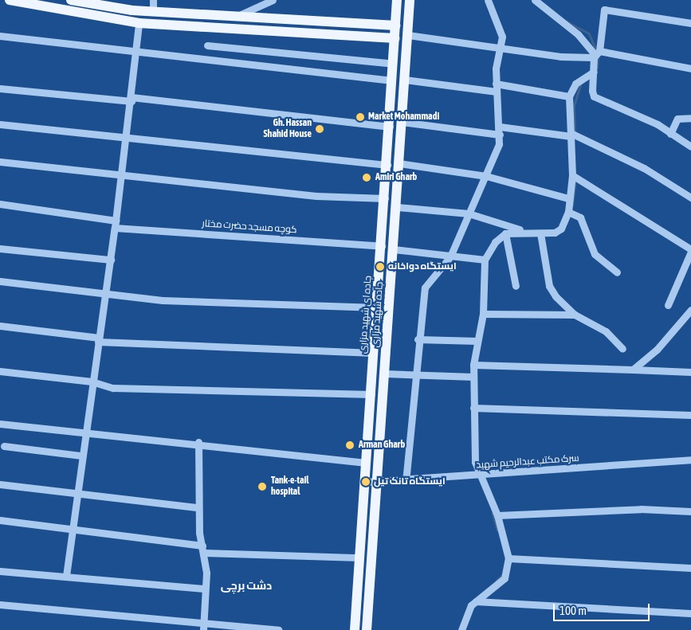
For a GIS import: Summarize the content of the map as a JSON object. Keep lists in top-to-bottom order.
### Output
{
  "streets": {
    "main road": ["جاده ای شهید مزاری", "جاده شهید مزاری"],
    "street": ["کوچه مسجد حضرت مختار", "سرک مکتب عبدالرحیم شهید"]
  },
  "crossings": [
    ["کوچه مسجد حضرت مختار", "جاده ای شهید مزاری"],
    ["جاده ای شهید مزاری", "سرک مکتب عبدالرحیم شهید"],
    ["جاده شهید مزاری", "سرک مکتب عبدالرحیم شهید"]
  ],
  "districts": ["دشت برچی"],
  "places": [
    "Market Mohammadi",
    "Gh. Hassan Shahid House",
    "Amiri Gharb",
    "ایستگاه دواخانه",
    "Arman Gharb",
    "ایستگاه تانک تیل",
    "Tank-e-tail hospital"
  ],
  "scale_bar": "100 m"
}
